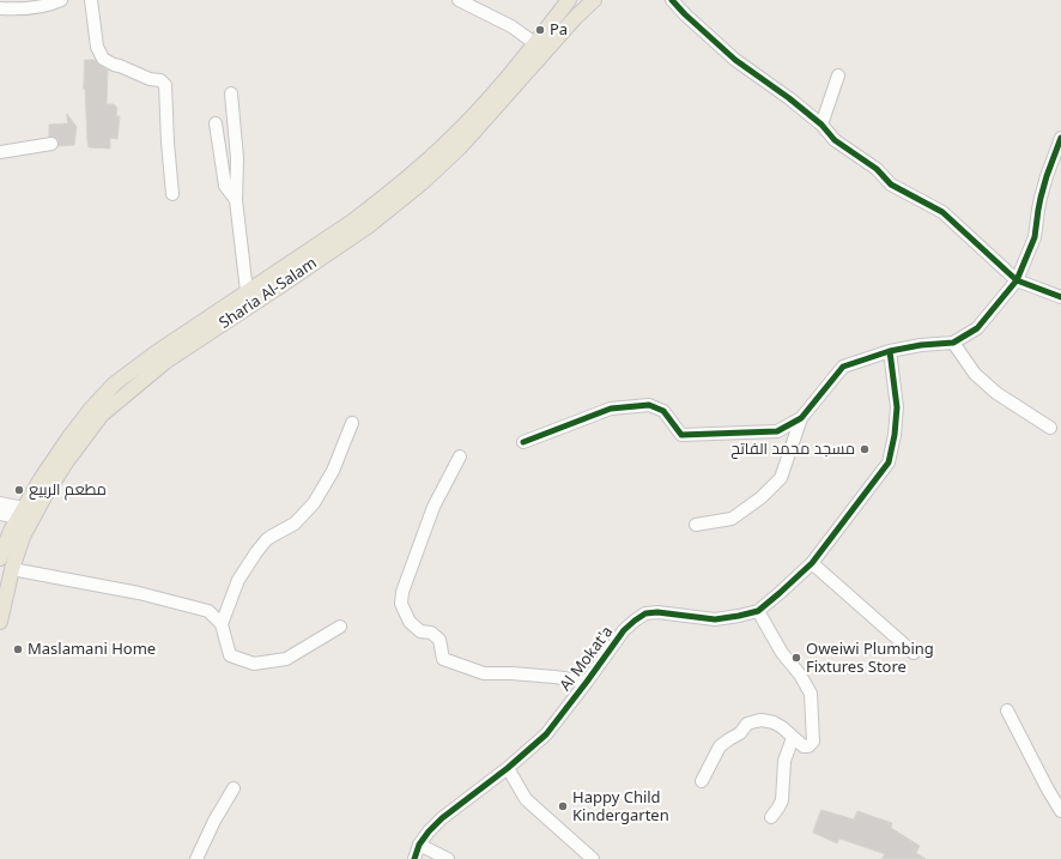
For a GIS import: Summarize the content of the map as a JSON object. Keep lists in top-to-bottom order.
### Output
{
  "streets": {
    "main road": ["Sharia Al-Salam"],
    "street": ["Al Mokat'a"]
  },
  "places": [
    "Pa",
    "مسجد محمد الفاتح",
    "مطعم الربيع",
    "Maslamani Home",
    "Oweiwi Plumbing Fixtures Store",
    "Happy Child Kindergarten"
  ]
}
